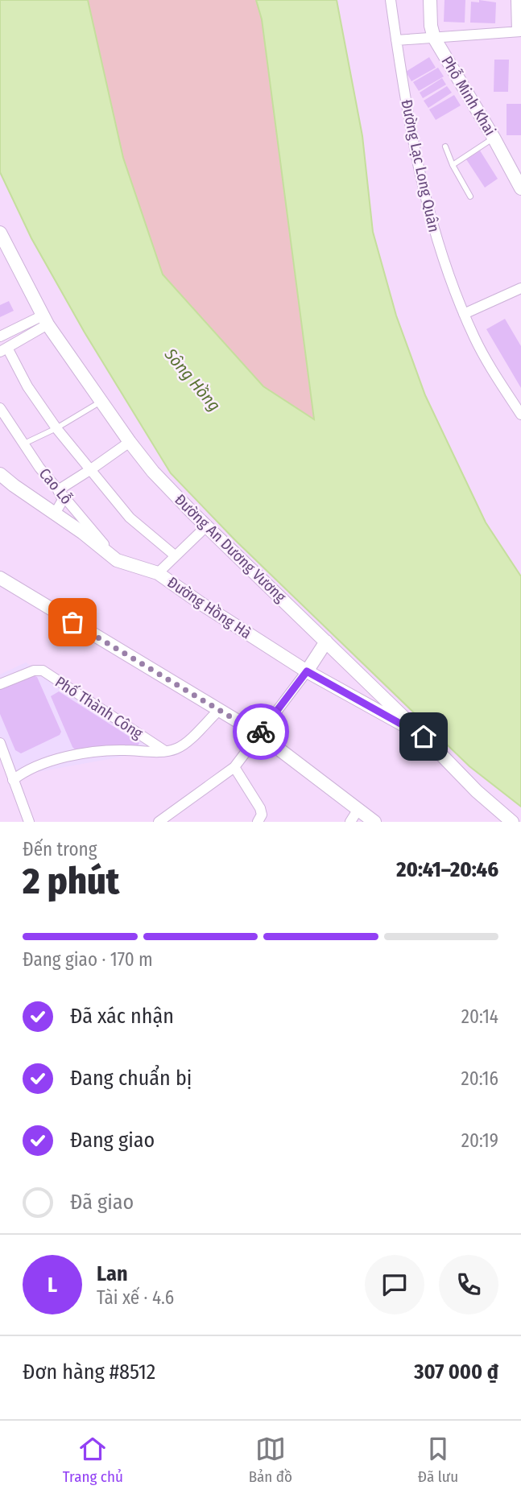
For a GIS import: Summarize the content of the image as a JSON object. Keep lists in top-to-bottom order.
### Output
{
  "streets": {
    "street": [
      "Phỗ Minh Khai",
      "Đường Lạc Long Quân",
      "Cao Lỗ",
      "Đường An Dương Vương",
      "Đường Hồng Hà",
      "Phố Thành Công"
    ]
  },
  "crossings": [
    ["Cao Lỗ", "Đường Hồng Hà"],
    ["Đường An Dương Vương", "Đường Hồng Hà"]
  ],
  "water": ["Sông Hồng"],
  "page": {
    "heading": ["2 phút", "Đến trong", "20:41–20:46"],
    "panel": [
      "Lan",
      "Tài xế · 4.6",
      "Đơn hàng #8512",
      "307 000 ₫"
    ],
    "bar": "Đang giao · 170 m",
    "list": [
      ["Đã xác nhận", "20:14"],
      ["Đang chuẩn bị", "20:16"],
      ["Đang giao", "20:19"],
      "Đã giao"
    ],
    "round": "L",
    "tabs": ["Trang chủ", "Bản đồ", "Đã lưu"]
  }
}
